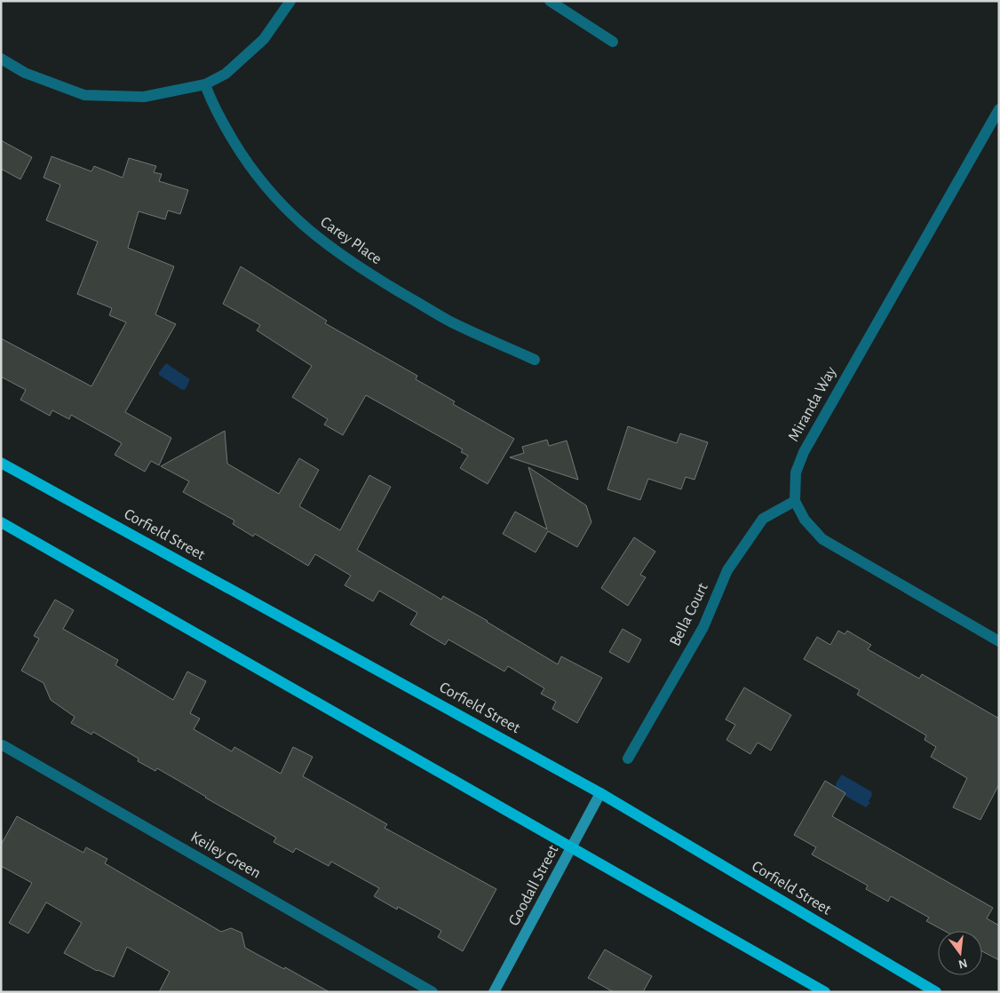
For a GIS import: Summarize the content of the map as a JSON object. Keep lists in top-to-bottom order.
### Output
{
  "streets": {
    "main road": ["Corfield Street"],
    "street": [
      "Carey Place",
      "Miranda Way",
      "Bella Court",
      "Keiley Green",
      "Goodall Street"
    ]
  },
  "crossings": [
    ["Miranda Way", "Bella Court"],
    ["Corfield Street", "Goodall Street"]
  ],
  "north": "bottom"
}
